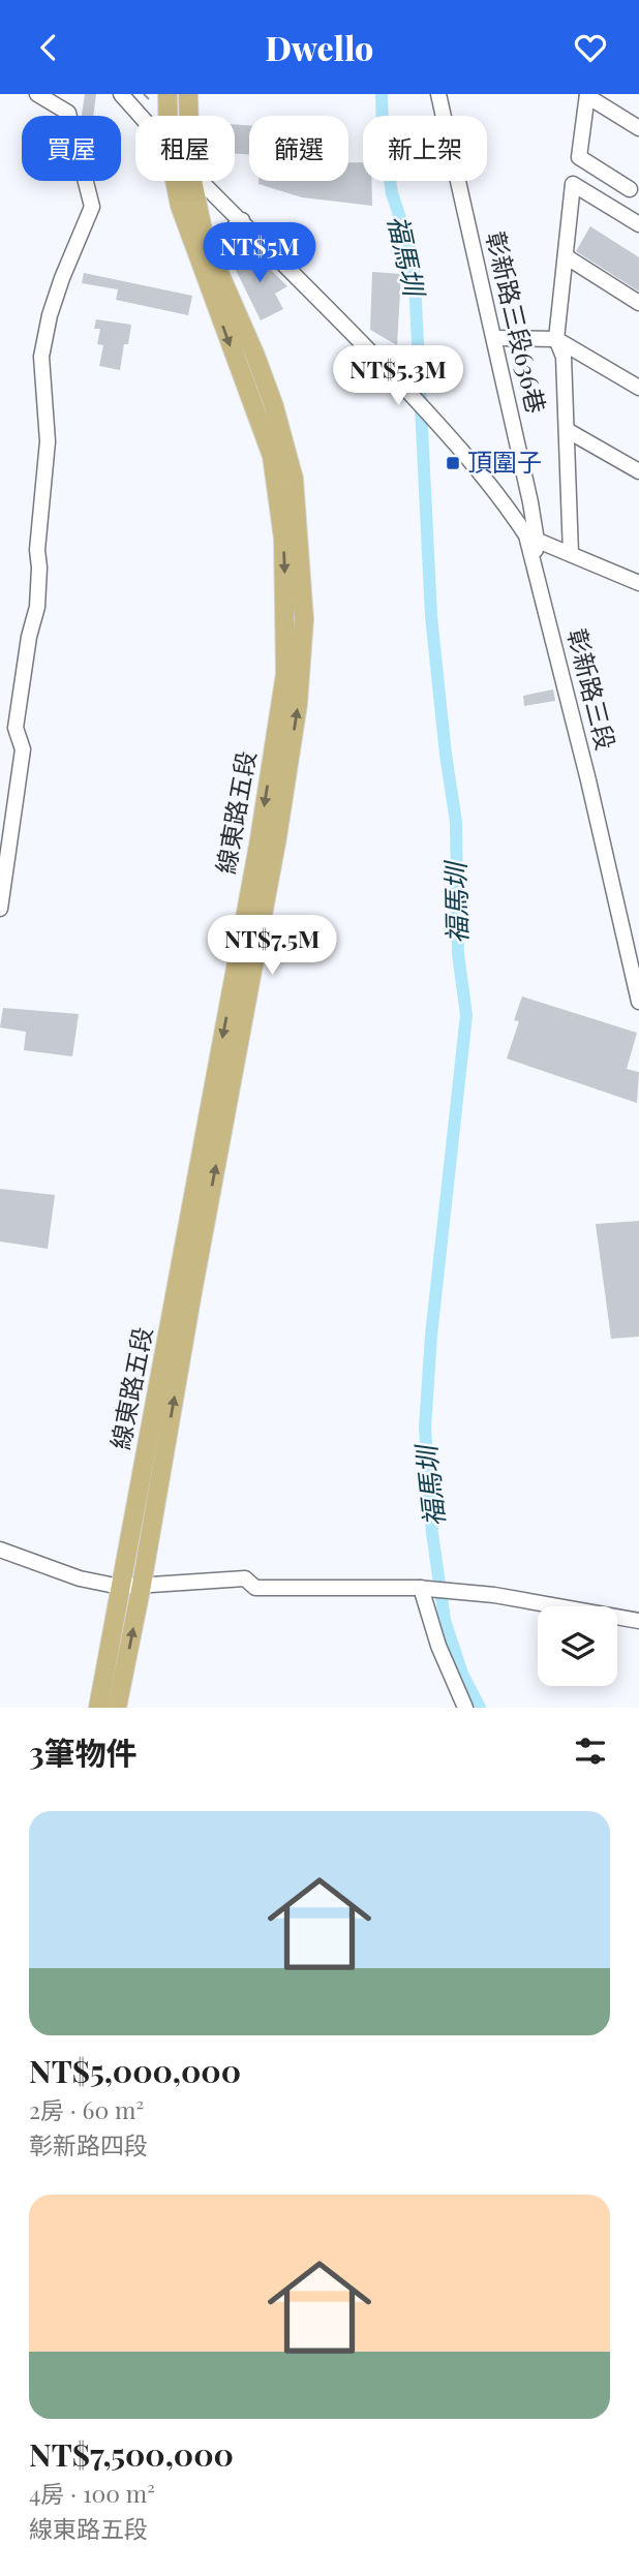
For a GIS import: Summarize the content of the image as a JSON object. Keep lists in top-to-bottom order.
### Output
{
  "streets": {
    "main road": ["線東路五段"],
    "street": ["彰新路三段636巷", "彰新路三段"]
  },
  "crossings": [
    ["彰新路三段636巷", "彰新路三段"]
  ],
  "water": ["福馬圳"],
  "places": {
    "transit": ["頂圍子"]
  },
  "page": {
    "header": "Dwello",
    "chip": [
      "買屋",
      "租屋",
      "篩選",
      "新上架"
    ],
    "price": ["NT$5M", "NT$5.3M", "NT$7.5M"],
    "heading": "3筆物件",
    "list": [
      {
        "name": "NT$5,000,000",
        "note": "2房 · 60 m² · 彰新路四段"
      },
      {
        "name": "NT$7,500,000",
        "note": "4房 · 100 m² · 線東路五段"
      }
    ]
  }
}
